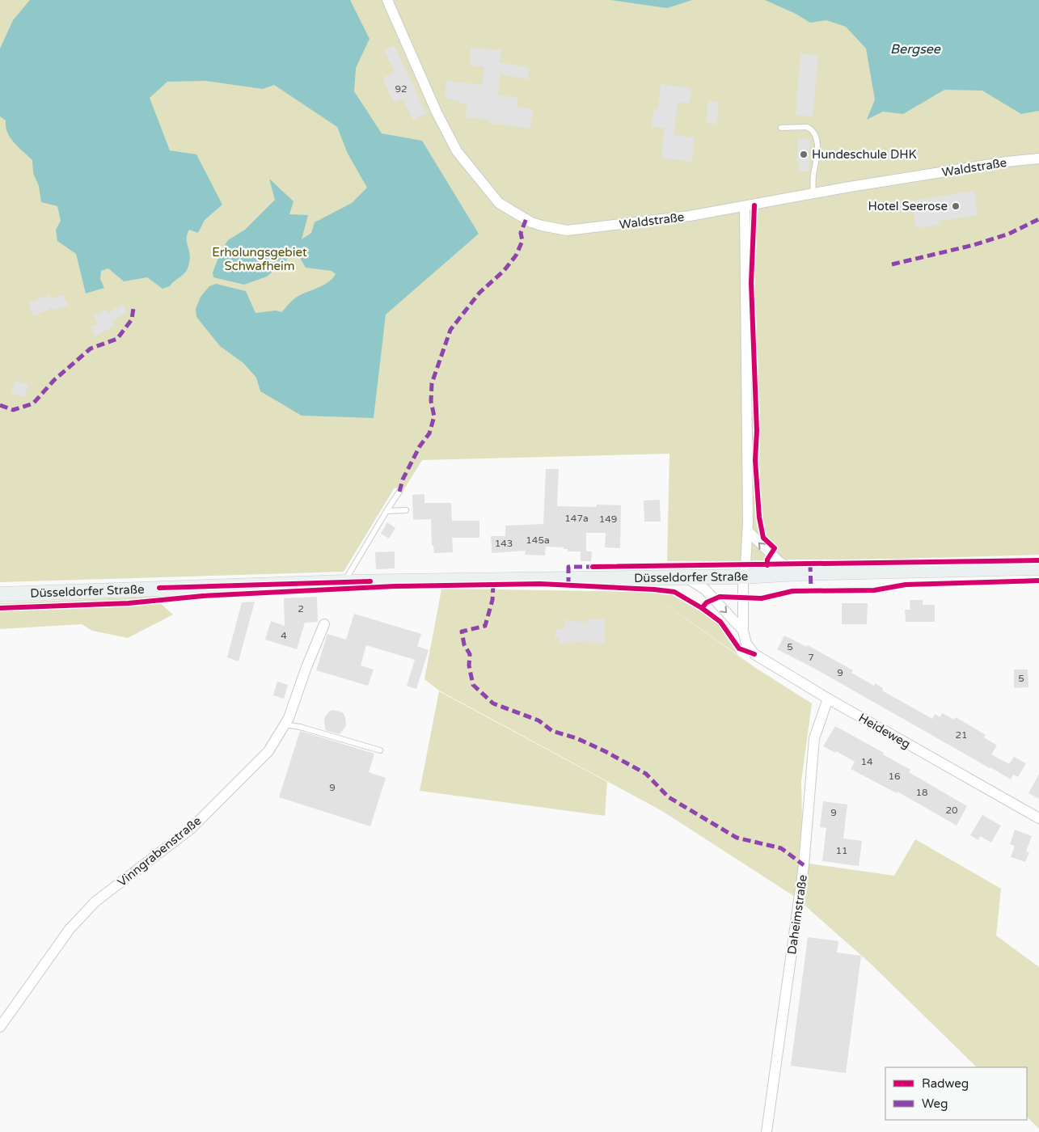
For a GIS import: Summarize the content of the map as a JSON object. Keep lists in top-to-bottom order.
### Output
{
  "streets": {
    "main road": ["Düsseldorfer Straße"],
    "street": [
      "Waldstraße",
      "Heideweg",
      "Vinngrabenstraße",
      "Daheimstraße"
    ]
  },
  "crossings": [
    ["Waldstraße", "Heideweg"],
    ["Düsseldorfer Straße", "Heideweg"],
    ["Heideweg", "Daheimstraße"]
  ],
  "water": ["Bergsee"],
  "parks": ["Erholungsgebiet Schwafheim"],
  "places": ["Hundeschule DHK", "Hotel Seerose"],
  "house_numbers": [
    "92",
    "147a",
    "149",
    "145a",
    "143",
    "2",
    "4",
    "5",
    "7",
    "9",
    "5",
    "21",
    "14",
    "16",
    "9",
    "18",
    "20",
    "9",
    "11"
  ],
  "legend": ["Radweg", "Weg"]
}
